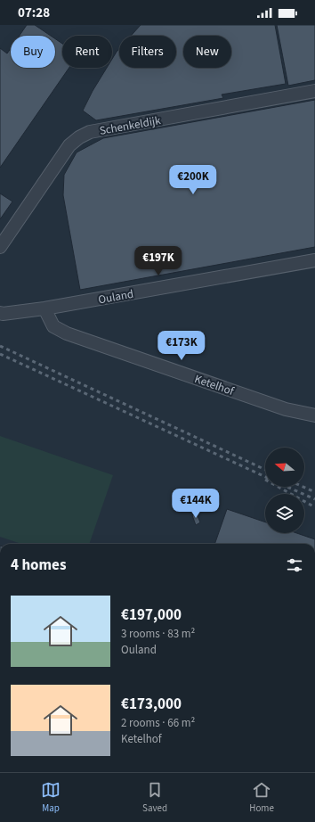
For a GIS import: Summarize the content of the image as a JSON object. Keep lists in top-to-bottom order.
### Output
{
  "streets": {
    "street": ["Schenkeldijk", "Ouland", "Ketelhof"]
  },
  "crossings": [
    ["Ouland", "Ketelhof"]
  ],
  "north": "left",
  "page": {
    "status": "07:28",
    "chip": [
      "Buy",
      "Rent",
      "Filters",
      "New"
    ],
    "price": [
      "€200K",
      "€197K",
      "€173K",
      "€144K"
    ],
    "heading": "4 homes",
    "list": [
      {
        "name": "€197,000",
        "note": "3 rooms · 83 m² · Ouland"
      },
      {
        "name": "€173,000",
        "note": "2 rooms · 66 m² · Ketelhof"
      }
    ],
    "tabs": ["Map", "Saved", "Home"]
  }
}
